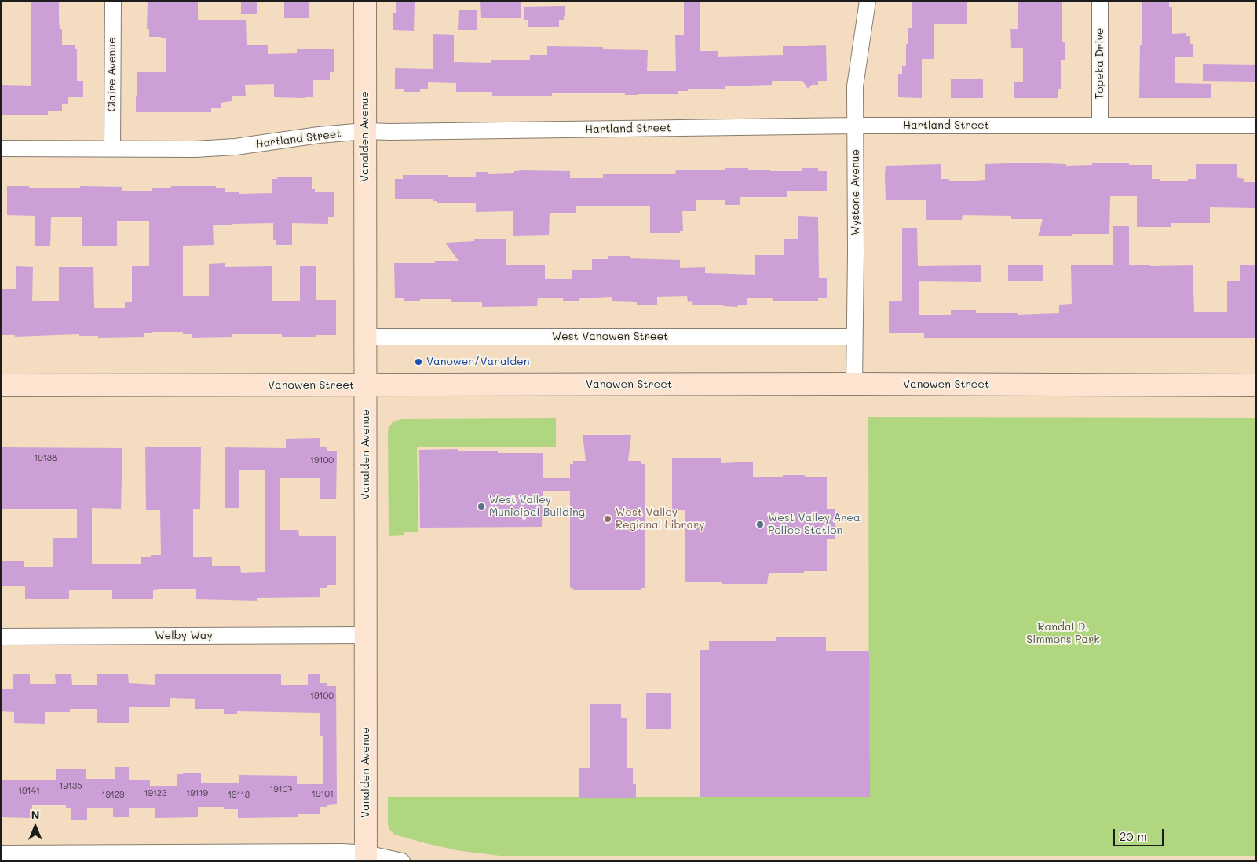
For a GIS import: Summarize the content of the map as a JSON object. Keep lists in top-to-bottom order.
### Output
{
  "streets": {
    "main road": ["Vanalden Avenue", "Vanowen Street"],
    "street": [
      "Topeka Drive",
      "Claire Avenue",
      "Hartland Street",
      "Wystone Avenue",
      "West Vanowen Street",
      "Welby Way"
    ]
  },
  "crossings": [
    ["Topeka Drive", "Hartland Street"],
    ["Claire Avenue", "Hartland Street"],
    ["Hartland Street", "Vanalden Avenue"],
    ["Hartland Street", "Wystone Avenue"],
    ["Vanalden Avenue", "West Vanowen Street"],
    ["Vanalden Avenue", "Vanowen Street"],
    ["Vanalden Avenue", "Welby Way"],
    ["Wystone Avenue", "West Vanowen Street"],
    ["Wystone Avenue", "Vanowen Street"]
  ],
  "parks": ["Randal D. Simmons Park"],
  "places": [
    "Vanowen/Vanalden",
    "West Valley Municipal Building",
    "West Valley Regional Library",
    "West Valley Area Police Station"
  ],
  "house_numbers": [
    "19138",
    "19100",
    "19100",
    "19135",
    "19107",
    "19141",
    "19123",
    "19119",
    "19101",
    "19129",
    "19113"
  ],
  "scale_bar": "20 m",
  "north": "top"
}
